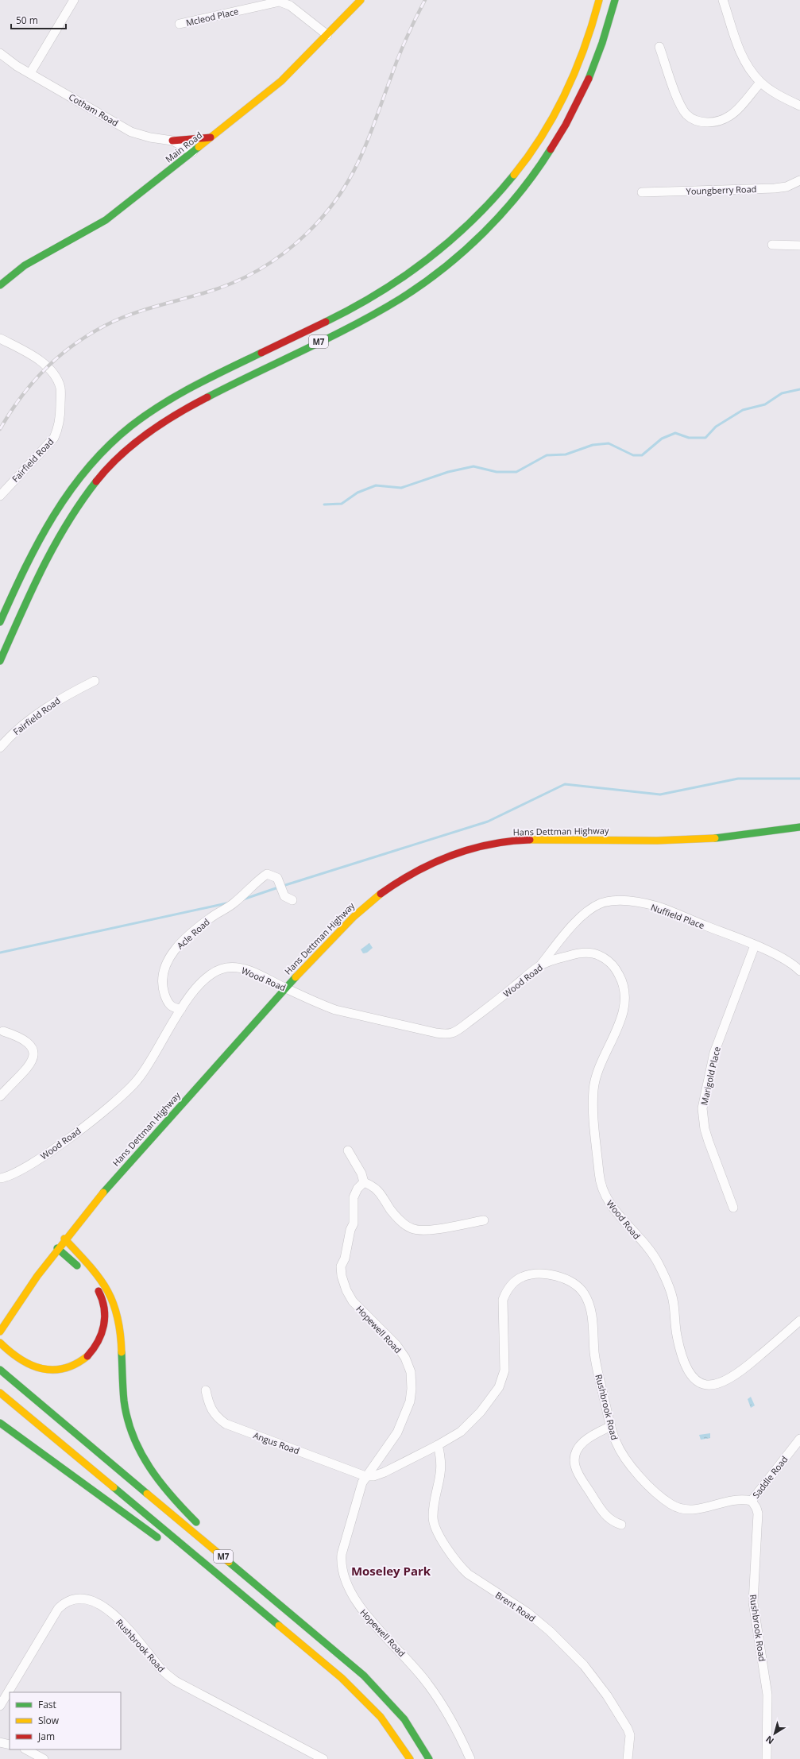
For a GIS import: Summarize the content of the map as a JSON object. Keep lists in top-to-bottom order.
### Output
{
  "streets": {
    "main road": ["Main Road", "M7", "Hans Dettman Highway"],
    "street": [
      "Mcleod Place",
      "Cotham Road",
      "Youngberry Road",
      "Fairfield Road",
      "Nuffield Place",
      "Acle Road",
      "Wood Road",
      "Marigold Place",
      "Hopewell Road",
      "Rushbrook Road",
      "Angus Road",
      "Saddle Road",
      "Brent Road"
    ]
  },
  "crossings": [
    ["Mcleod Place", "Main Road"],
    ["Cotham Road", "Main Road"],
    ["Hans Dettman Highway", "Wood Road"],
    ["Nuffield Place", "Wood Road"],
    ["Nuffield Place", "Marigold Place"],
    ["Acle Road", "Wood Road"],
    ["Hopewell Road", "Angus Road"],
    ["Rushbrook Road", "Saddle Road"],
    ["Rushbrook Road", "Brent Road"]
  ],
  "districts": ["Moseley Park"],
  "legend": ["Fast", "Slow", "Jam"],
  "scale_bar": "50 m",
  "north": "bottom left"
}
